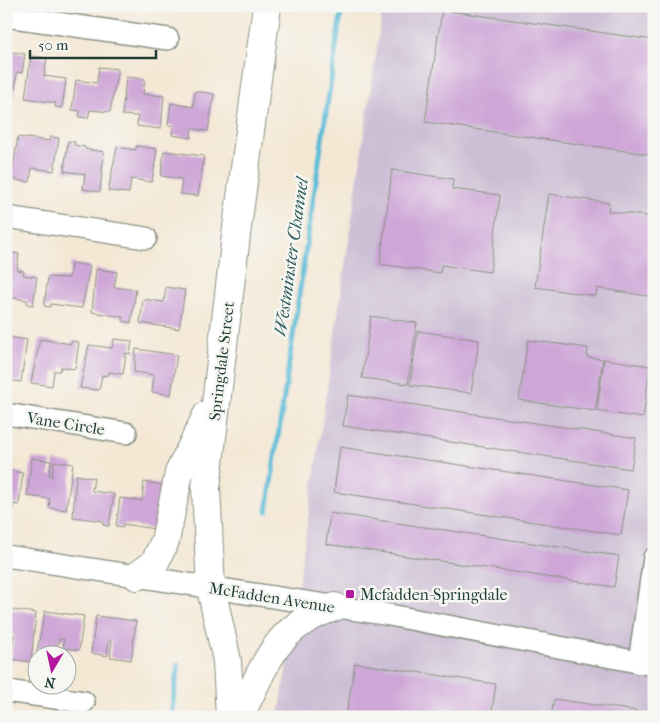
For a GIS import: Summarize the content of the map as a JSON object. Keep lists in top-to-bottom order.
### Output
{
  "streets": {
    "main road": ["Springdale Street"],
    "street": ["Vane Circle", "McFadden Avenue"]
  },
  "crossings": [
    ["Springdale Street", "McFadden Avenue"]
  ],
  "water": ["Westminster Channel"],
  "places": {
    "transit": ["Mcfadden-Springdale"]
  },
  "scale_bar": "50 m",
  "north": "bottom"
}
